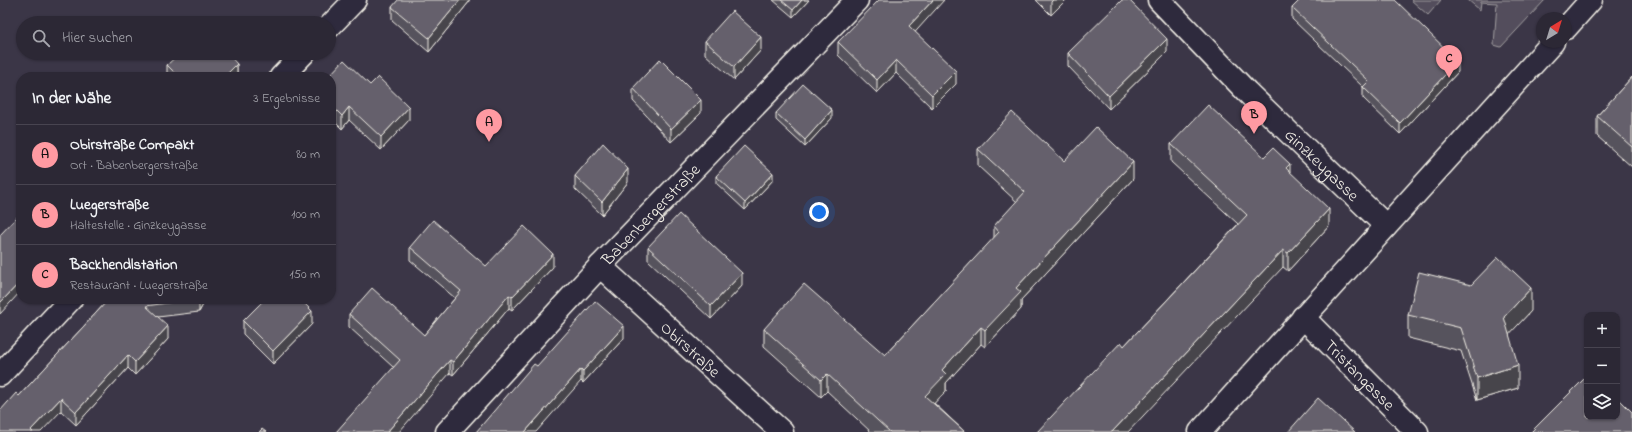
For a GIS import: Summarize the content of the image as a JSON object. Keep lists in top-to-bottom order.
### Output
{
  "streets": {
    "street": [
      "Ginzkeygasse",
      "Babenbergerstraße",
      "Obirstraße",
      "Tristangasse"
    ]
  },
  "crossings": [
    ["Babenbergerstraße", "Obirstraße"]
  ],
  "north": "top right",
  "page": {
    "search": "Hier suchen",
    "pins": ["C", "B", "A"],
    "heading": ["In der Nähe", "3 Ergebnisse"],
    "list": [
      {
        "mark": "A",
        "name": "Obirstraße Compakt",
        "note": "Ort · Babenbergerstraße",
        "value": "80 m"
      },
      {
        "mark": "B",
        "name": "Luegerstraße",
        "note": "Haltestelle · Ginzkeygasse",
        "value": "100 m"
      },
      {
        "mark": "C",
        "name": "Backhendlstation",
        "note": "Restaurant · Luegerstraße",
        "value": "150 m"
      }
    ],
    "map_buttons": ["+", "−"]
  }
}
